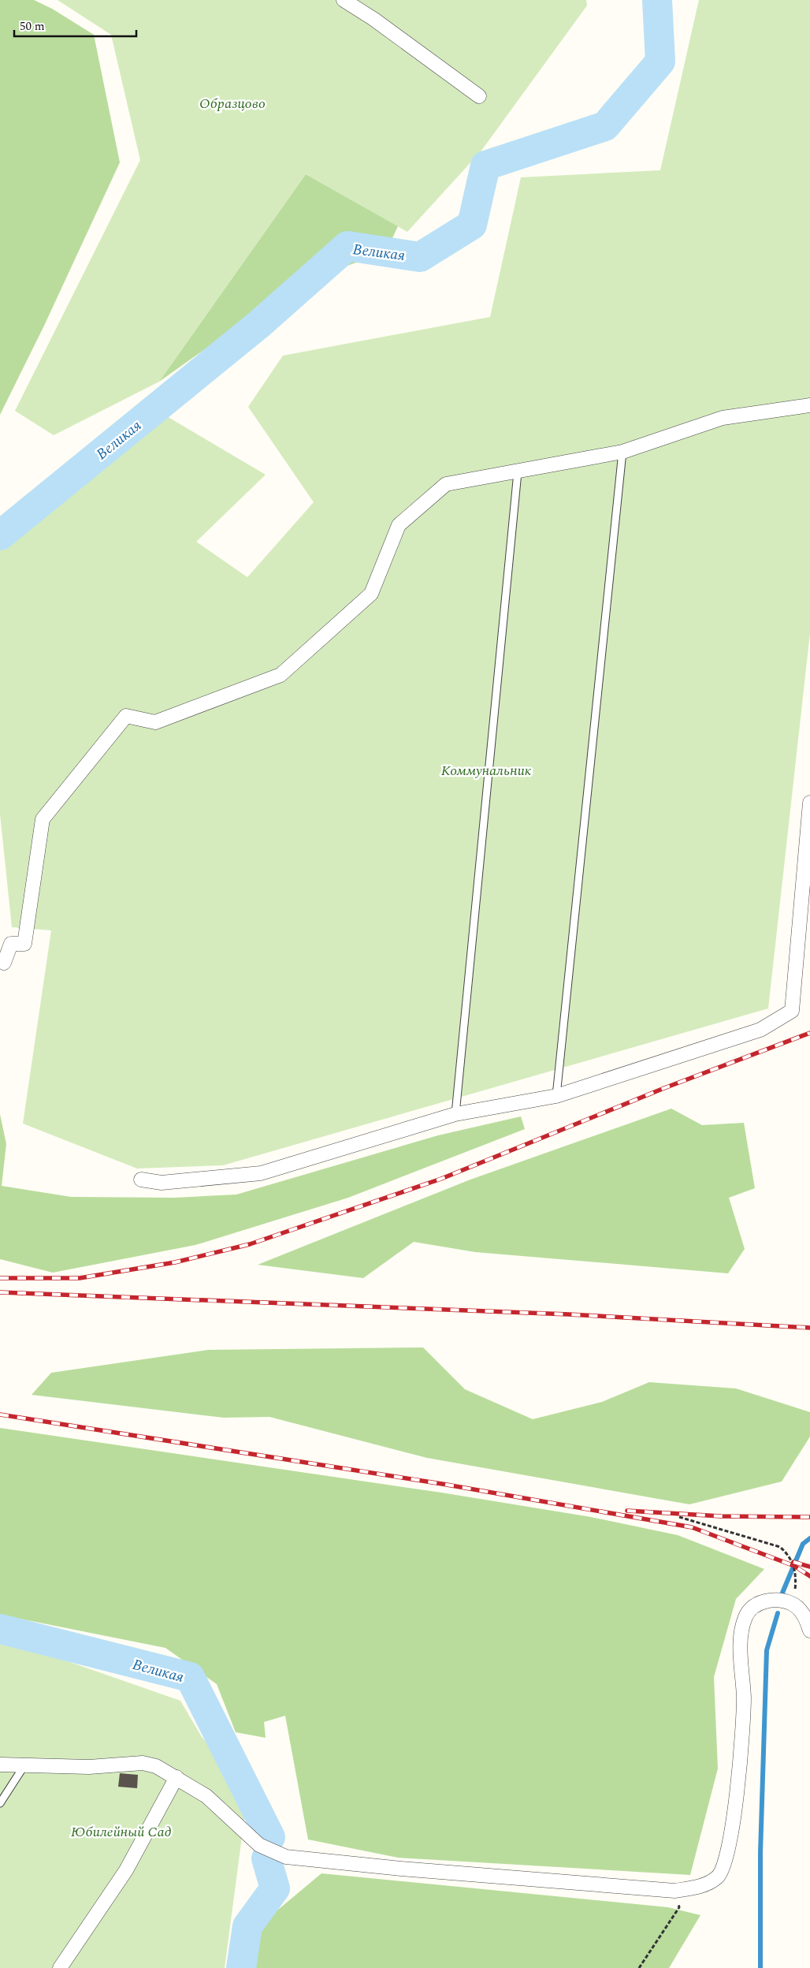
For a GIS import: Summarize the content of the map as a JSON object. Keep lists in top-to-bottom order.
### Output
{
  "water": ["Великая"],
  "parks": ["Образцово", "Коммунальник", "Юбилейный Сад"],
  "scale_bar": "50 m"
}
